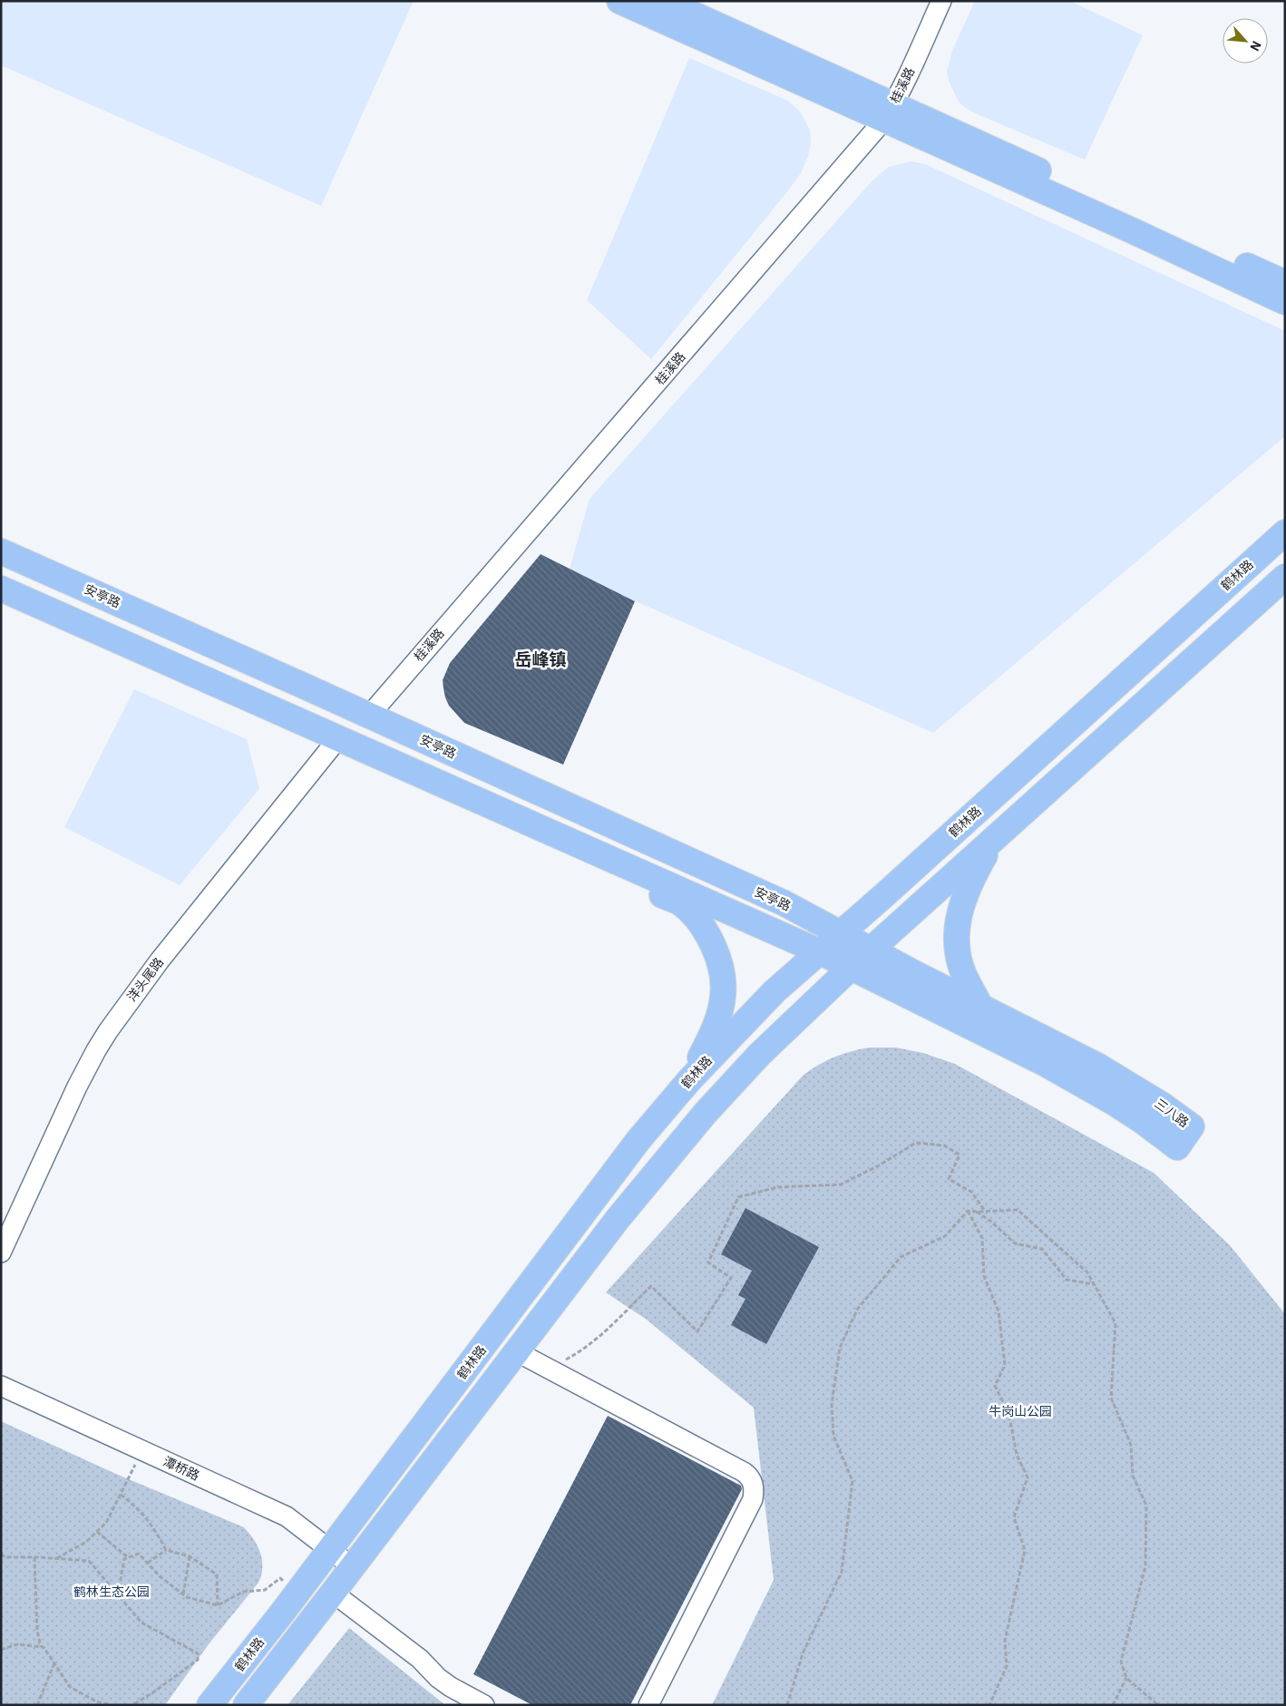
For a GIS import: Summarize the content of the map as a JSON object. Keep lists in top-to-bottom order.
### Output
{
  "streets": {
    "main road": ["鹤林路", "安亭路", "三八路"],
    "street": ["桂溪路", "洋头尾路", "潭桥路"]
  },
  "crossings": [
    ["桂溪路", "安亭路"],
    ["鹤林路", "安亭路"],
    ["鹤林路", "潭桥路"],
    ["安亭路", "三八路"]
  ],
  "districts": ["岳峰镇"],
  "parks": ["牛岗山公园", "鹤林生态公园"],
  "north": "bottom right"
}
